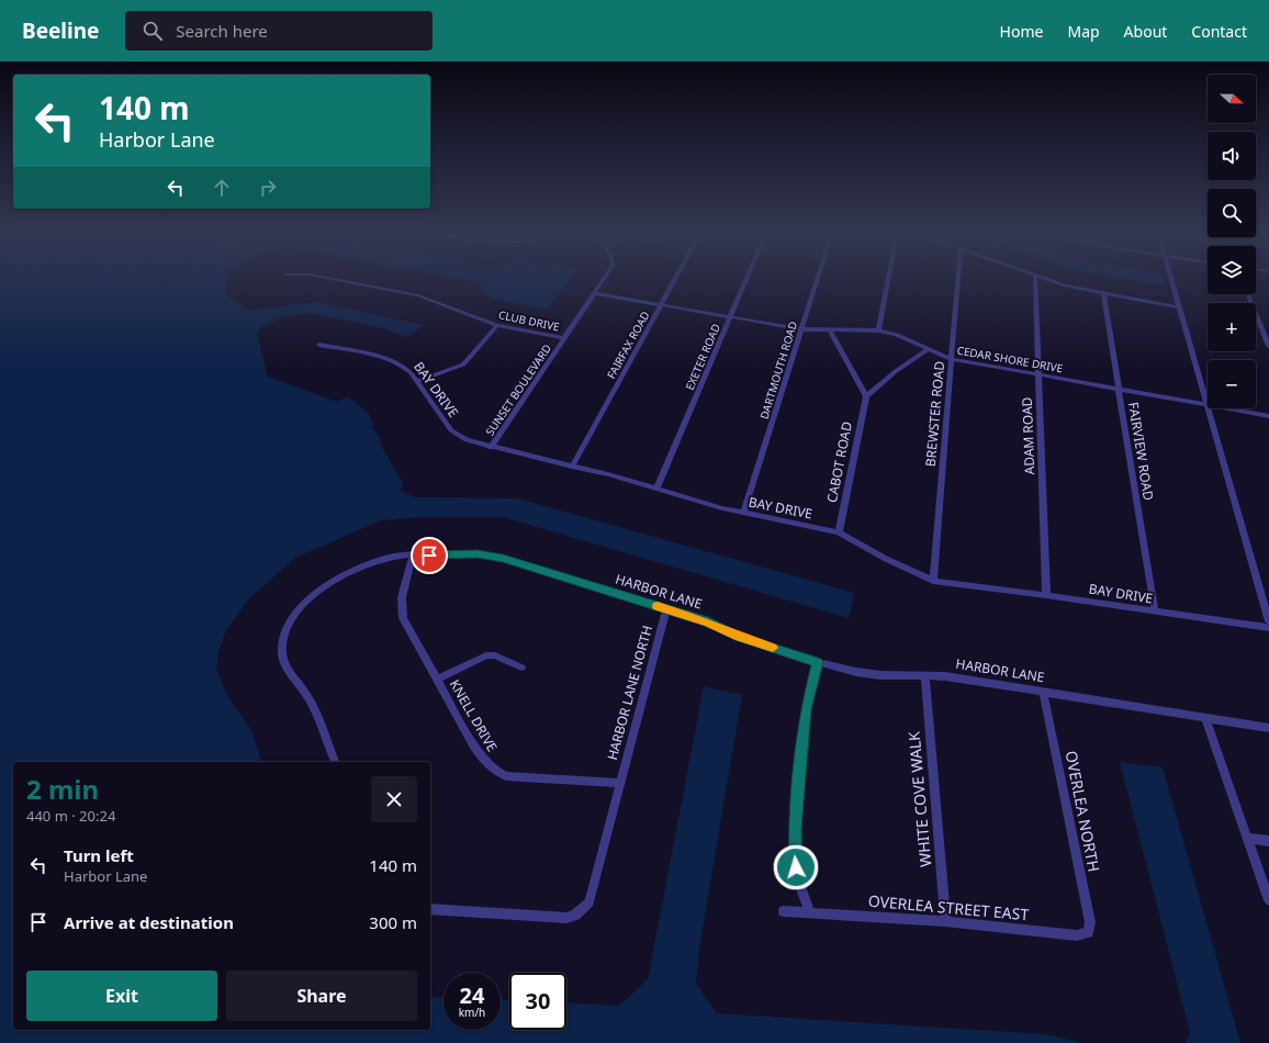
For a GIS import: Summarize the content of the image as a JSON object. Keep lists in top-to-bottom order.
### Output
{
  "streets": {
    "street": [
      "CLUB DRIVE",
      "FAIRFAX ROAD",
      "EXETER ROAD",
      "CEDAR SHORE DRIVE",
      "DARTMOUTH ROAD",
      "BAY DRIVE",
      "SUNSET BOULEVARD",
      "BREWSTER ROAD",
      "ADAM ROAD",
      "FAIRVIEW ROAD",
      "CABOT ROAD",
      "HARBOR LANE",
      "HARBOR LANE NORTH",
      "KNELL DRIVE",
      "WHITE COVE WALK",
      "OVERLEA NORTH",
      "OVERLEA STREET EAST"
    ]
  },
  "crossings": [
    ["CLUB DRIVE", "SUNSET BOULEVARD"],
    ["FAIRFAX ROAD", "CEDAR SHORE DRIVE"],
    ["FAIRFAX ROAD", "BAY DRIVE"],
    ["EXETER ROAD", "CEDAR SHORE DRIVE"],
    ["EXETER ROAD", "BAY DRIVE"],
    ["CEDAR SHORE DRIVE", "DARTMOUTH ROAD"],
    ["CEDAR SHORE DRIVE", "SUNSET BOULEVARD"],
    ["CEDAR SHORE DRIVE", "BREWSTER ROAD"],
    ["CEDAR SHORE DRIVE", "ADAM ROAD"],
    ["CEDAR SHORE DRIVE", "FAIRVIEW ROAD"],
    ["DARTMOUTH ROAD", "BAY DRIVE"],
    ["BAY DRIVE", "SUNSET BOULEVARD"],
    ["BAY DRIVE", "BREWSTER ROAD"],
    ["BAY DRIVE", "ADAM ROAD"],
    ["BAY DRIVE", "FAIRVIEW ROAD"],
    ["BAY DRIVE", "CABOT ROAD"],
    ["HARBOR LANE", "HARBOR LANE NORTH"],
    ["HARBOR LANE", "KNELL DRIVE"],
    ["HARBOR LANE", "WHITE COVE WALK"],
    ["HARBOR LANE", "OVERLEA NORTH"],
    ["HARBOR LANE NORTH", "KNELL DRIVE"],
    ["WHITE COVE WALK", "OVERLEA STREET EAST"],
    ["OVERLEA NORTH", "OVERLEA STREET EAST"]
  ],
  "north": "right",
  "page": {
    "header": "Beeline",
    "search": "Search here",
    "nav": [
      "Home",
      "Map",
      "About",
      "Contact"
    ],
    "map_buttons": ["+", "−"],
    "turn": ["140 m", "Harbor Lane"],
    "heading": ["2 min", "440 m · 20:24"],
    "list": [
      {
        "name": "Turn left",
        "note": "Harbor Lane",
        "value": "140 m"
      },
      {
        "name": "Arrive at destination",
        "value": "300 m"
      }
    ],
    "buttons": ["Exit", "Share"],
    "speed": "24 km/h",
    "limit": "30"
  }
}
